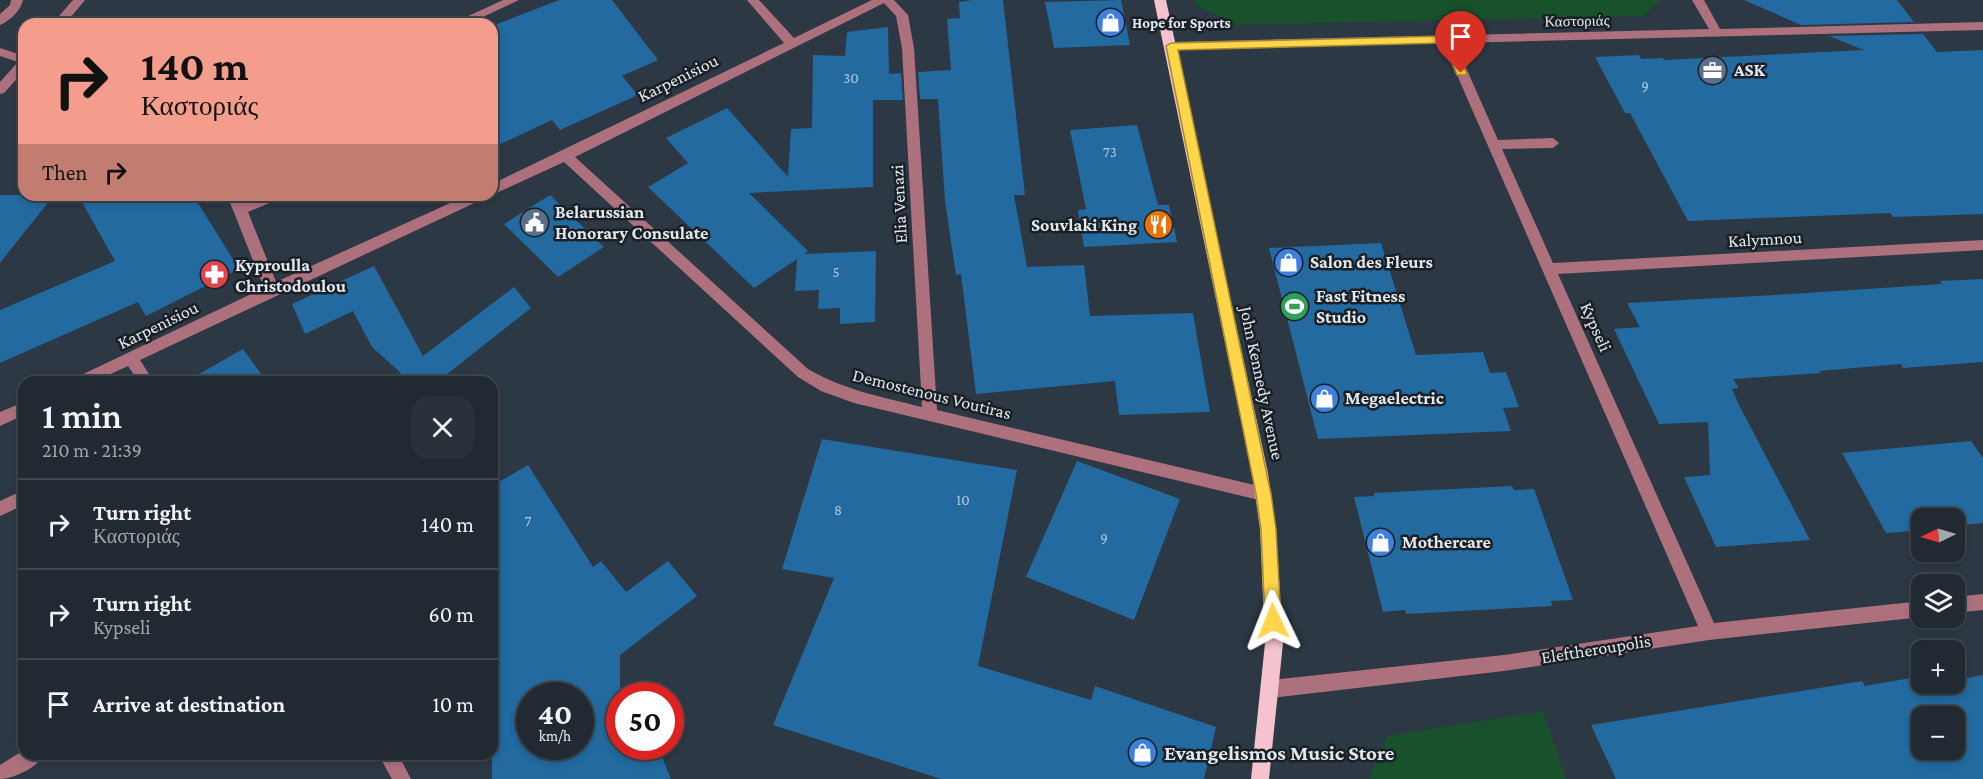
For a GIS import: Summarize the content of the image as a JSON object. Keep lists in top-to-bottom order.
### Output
{
  "streets": {
    "main road": ["John Kennedy Avenue"],
    "street": [
      "Καστοριάς",
      "Karpenisiou",
      "Elia Venazi",
      "Kalymnou",
      "Kypseli",
      "Demostenous Voutiras",
      "Eleftheroupolis"
    ]
  },
  "crossings": [
    ["Καστοριάς", "Kypseli"],
    ["Καστοριάς", "John Kennedy Avenue"],
    ["Karpenisiou", "Demostenous Voutiras"],
    ["Elia Venazi", "Demostenous Voutiras"],
    ["Kalymnou", "Kypseli"],
    ["Kypseli", "Eleftheroupolis"],
    ["John Kennedy Avenue", "Demostenous Voutiras"],
    ["John Kennedy Avenue", "Eleftheroupolis"]
  ],
  "places": {
    "shop": [
      "Hope for Sports",
      "Salon des Fleurs",
      "Megaelectric",
      "Mothercare",
      "Evangelismos Music Store"
    ],
    "office": ["ASK"],
    "public building": ["Belarussian Honorary Consulate"],
    "restaurant": ["Souvlaki King"],
    "pharmacy": ["Kyproulla Christodoulou"],
    "sports": ["Fast Fitness Studio"]
  },
  "house_numbers": [
    "30",
    "9",
    "73",
    "5",
    "10",
    "8",
    "7",
    "9"
  ],
  "north": "left",
  "page": {
    "turn": ["140 m", "Καστοριάς"],
    "then": "Then",
    "heading": ["1 min", "210 m · 21:39"],
    "list": [
      {
        "name": "Turn right",
        "note": "Καστοριάς",
        "value": "140 m"
      },
      {
        "name": "Turn right",
        "note": "Kypseli",
        "value": "60 m"
      },
      {
        "name": "Arrive at destination",
        "value": "10 m"
      }
    ],
    "map_buttons": ["+", "−"],
    "speed": "40 km/h",
    "limit": "50"
  }
}
